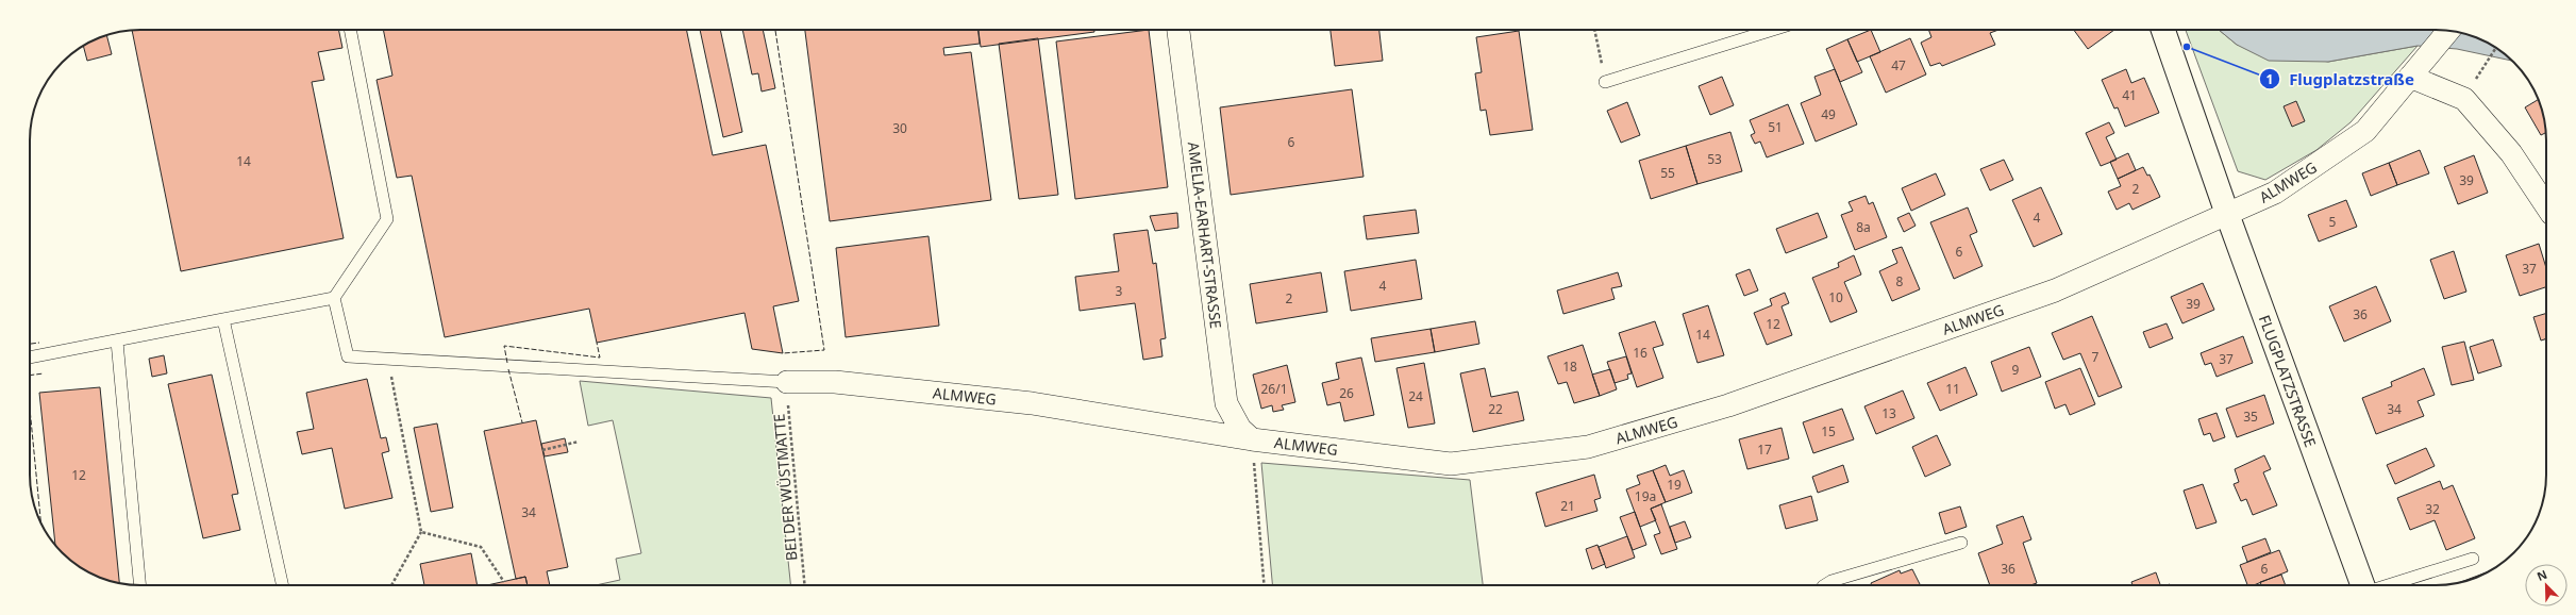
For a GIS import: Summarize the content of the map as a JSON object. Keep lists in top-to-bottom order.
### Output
{
  "streets": {
    "street": ["ALMWEG", "AMELIA-EARHART-STRASSE", "FLUGPLATZSTRASSE"],
    "path": ["BEI DER WÜSTMATTE"]
  },
  "crossings": [
    ["ALMWEG", "AMELIA-EARHART-STRASSE"],
    ["ALMWEG", "FLUGPLATZSTRASSE"],
    ["ALMWEG", "BEI DER WÜSTMATTE"]
  ],
  "places": ["Flugplatzstraße"],
  "house_numbers": [
    "47",
    "41",
    "49",
    "51",
    "30",
    "6",
    "53",
    "14",
    "55",
    "39",
    "2",
    "4",
    "5",
    "8a",
    "6",
    "37",
    "8",
    "4",
    "3",
    "10",
    "2",
    "39",
    "36",
    "12",
    "14",
    "16",
    "7",
    "37",
    "18",
    "9",
    "26/1",
    "11",
    "26",
    "24",
    "22",
    "34",
    "13",
    "35",
    "15",
    "17",
    "12",
    "19",
    "19a",
    "21",
    "32",
    "34",
    "36",
    "6"
  ],
  "north": "top left"
}
